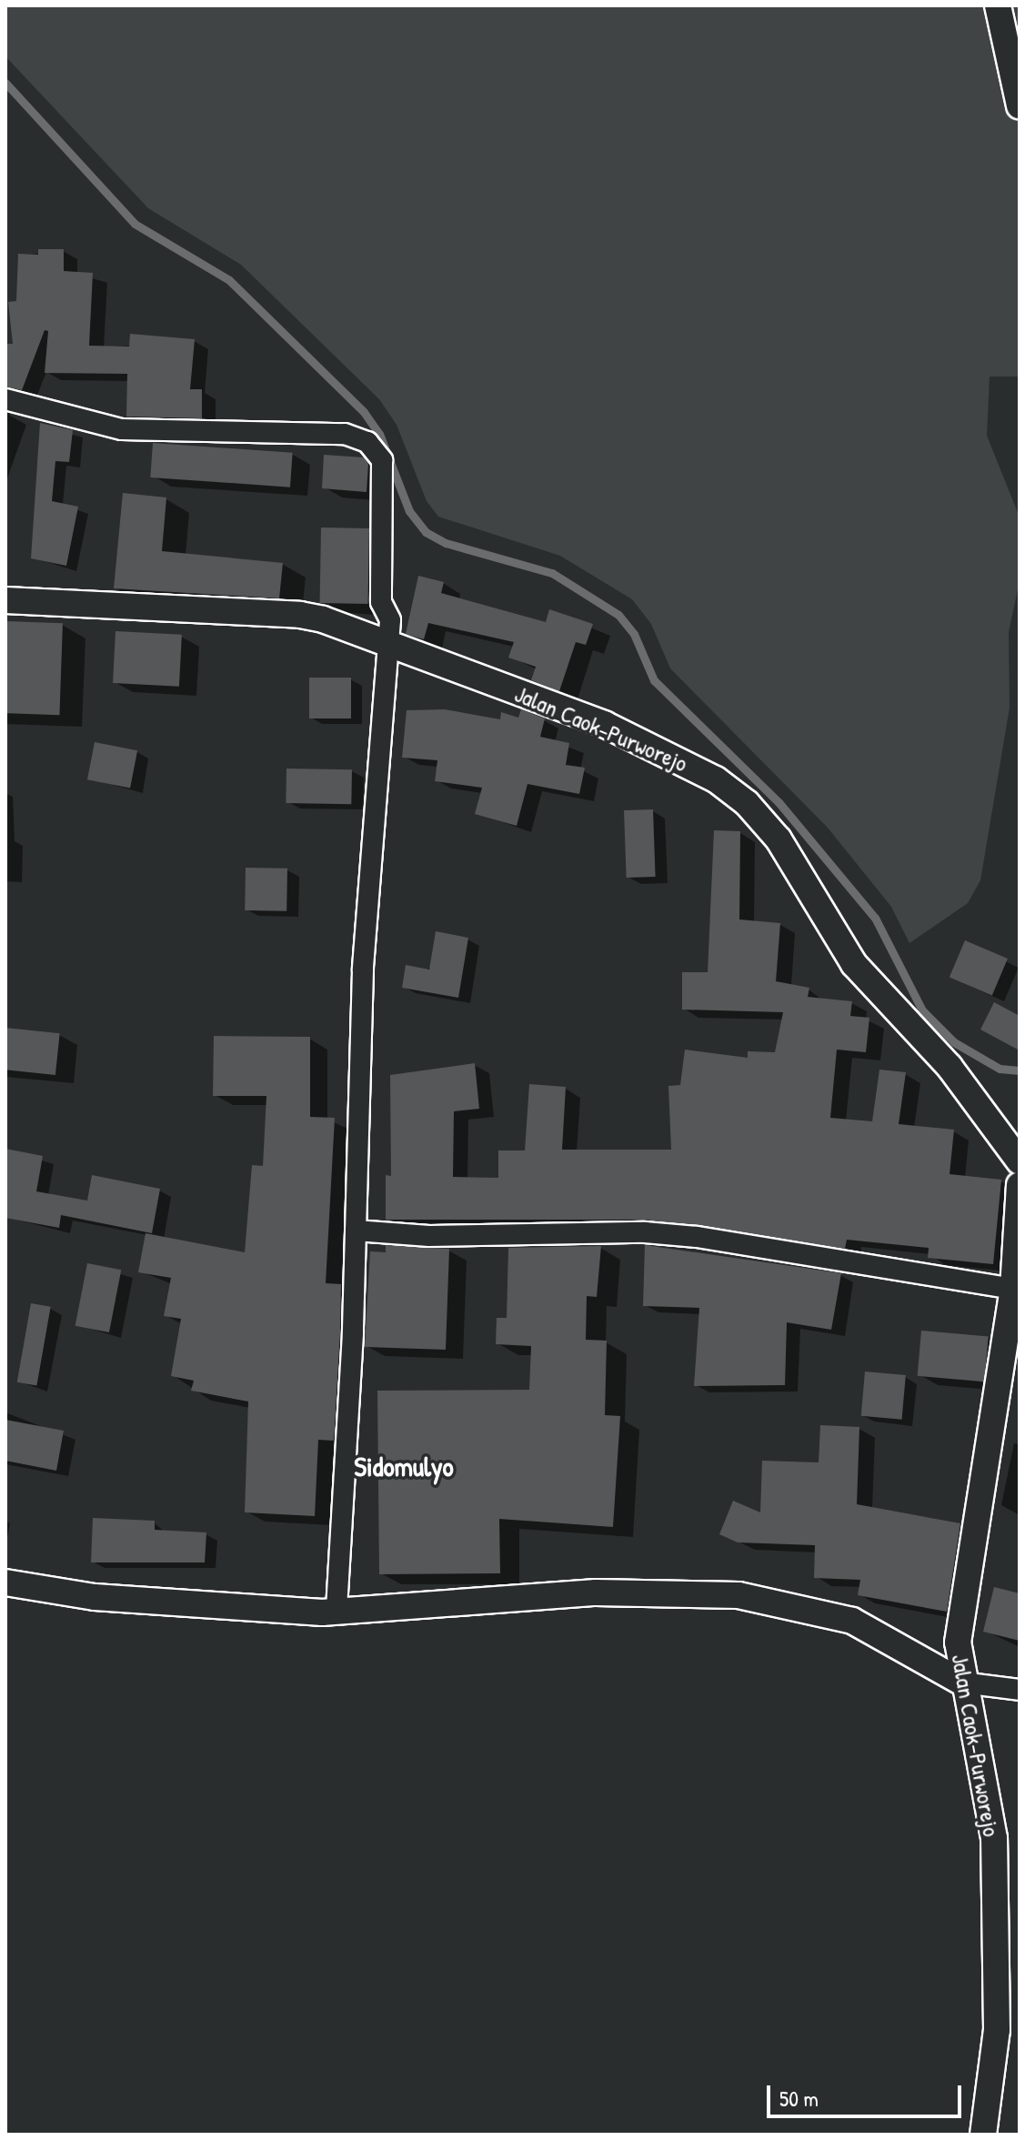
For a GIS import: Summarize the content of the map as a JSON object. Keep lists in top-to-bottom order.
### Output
{
  "streets": {
    "street": ["Jalan Caok-Purworejo"]
  },
  "districts": ["Sidomulyo"],
  "scale_bar": "50 m"
}
